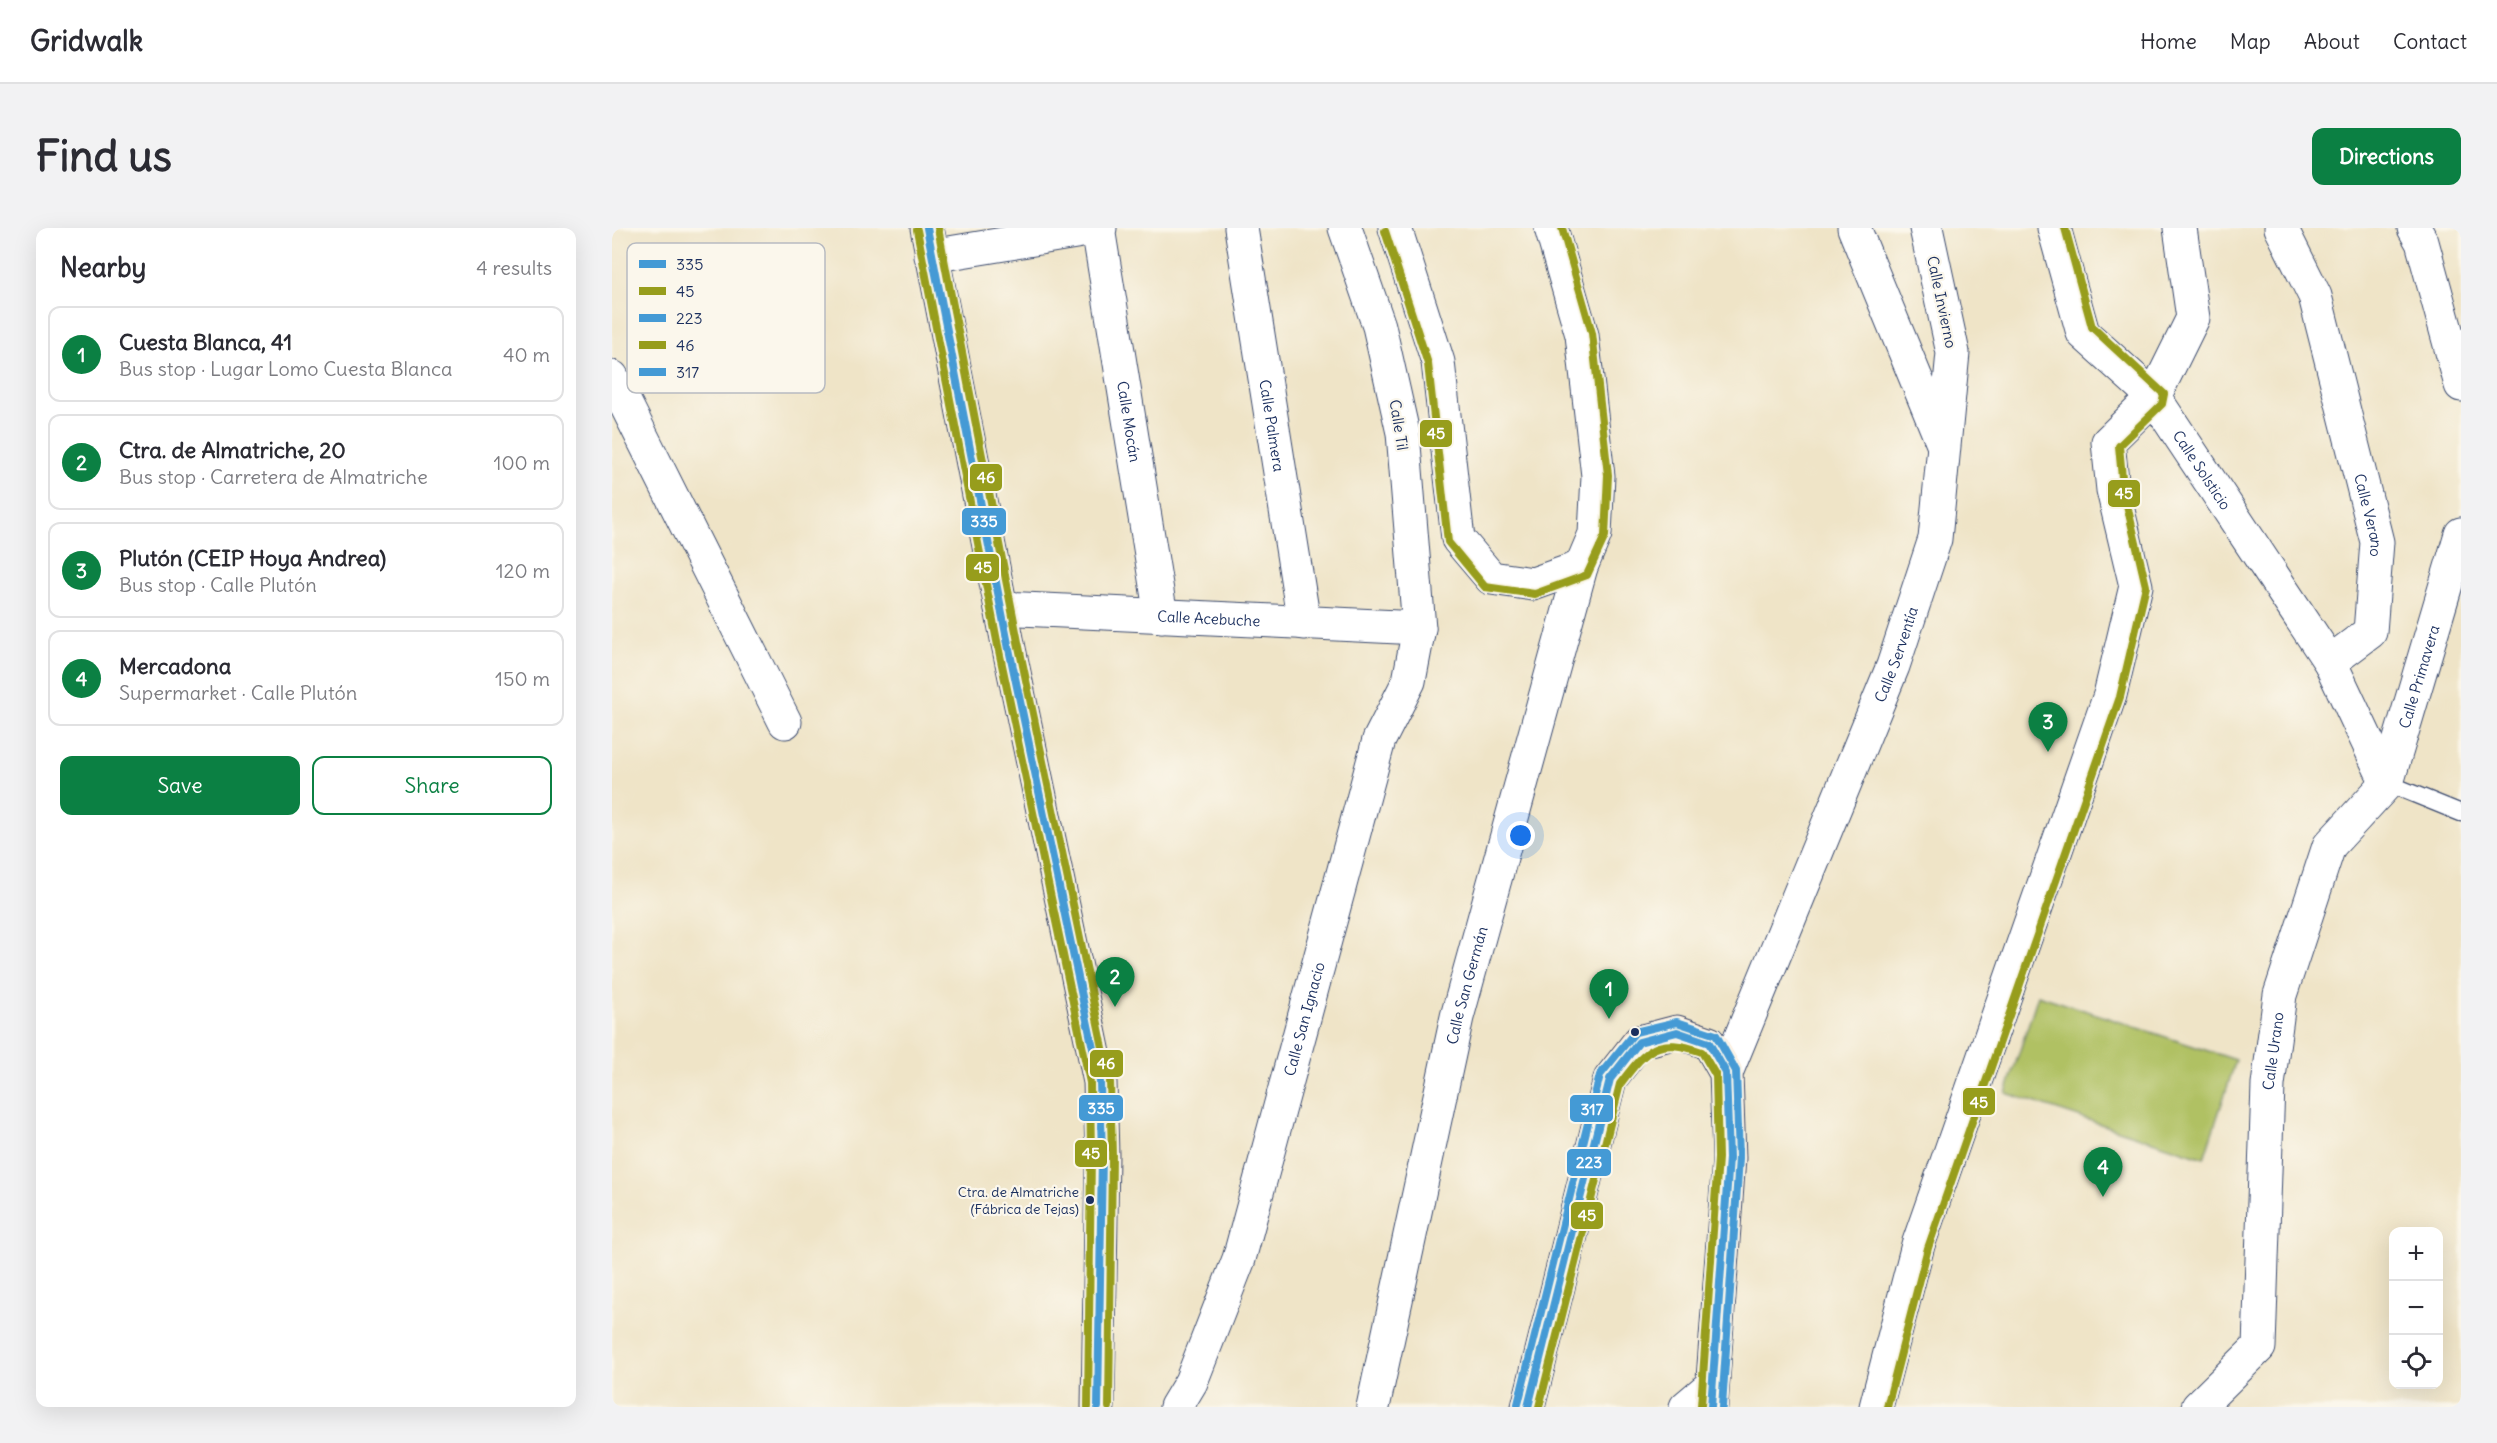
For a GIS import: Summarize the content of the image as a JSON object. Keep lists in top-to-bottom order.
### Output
{
  "streets": {
    "street": [
      "Calle Invierno",
      "Calle Mocán",
      "Calle Til",
      "Calle Palmera",
      "Calle Solsticio",
      "Calle Verano",
      "Calle Acebuche",
      "Calle Serventía",
      "Calle Primavera",
      "Calle San Germán",
      "Calle San Ignacio",
      "Calle Urano"
    ]
  },
  "crossings": [
    ["Calle Invierno", "Calle Serventía"],
    ["Calle Mocán", "Calle Acebuche"],
    ["Calle Til", "Calle Acebuche"],
    ["Calle Til", "Calle San Ignacio"],
    ["Calle Palmera", "Calle Acebuche"],
    ["Calle Solsticio", "Calle Verano"],
    ["Calle Acebuche", "Calle San Ignacio"],
    ["Calle Primavera", "Calle Urano"]
  ],
  "places": ["Ctra. de Almatriche (Fábrica de Tejas)"],
  "lines": [
    "transit line 335",
    "transit line 45",
    "transit line 46",
    "transit line 317",
    "transit line 223"
  ],
  "legend": [
    "335",
    "45",
    "223",
    "46",
    "317"
  ],
  "page": {
    "header": "Gridwalk",
    "nav": [
      "Home",
      "Map",
      "About",
      "Contact"
    ],
    "buttons": [
      "Directions",
      ["Save", "Share"]
    ],
    "title": "Find us",
    "heading": ["Nearby", "4 results"],
    "list": [
      {
        "mark": "1",
        "name": "Cuesta Blanca, 41",
        "note": "Bus stop · Lugar Lomo Cuesta Blanca",
        "value": "40 m"
      },
      {
        "mark": "2",
        "name": "Ctra. de Almatriche, 20",
        "note": "Bus stop · Carretera de Almatriche",
        "value": "100 m"
      },
      {
        "mark": "3",
        "name": "Plutón (CEIP Hoya Andrea)",
        "note": "Bus stop · Calle Plutón",
        "value": "120 m"
      },
      {
        "mark": "4",
        "name": "Mercadona",
        "note": "Supermarket · Calle Plutón",
        "value": "150 m"
      }
    ],
    "pins": [
      "3",
      "2",
      "1",
      "4"
    ],
    "map_buttons": ["+", "−"]
  }
}
